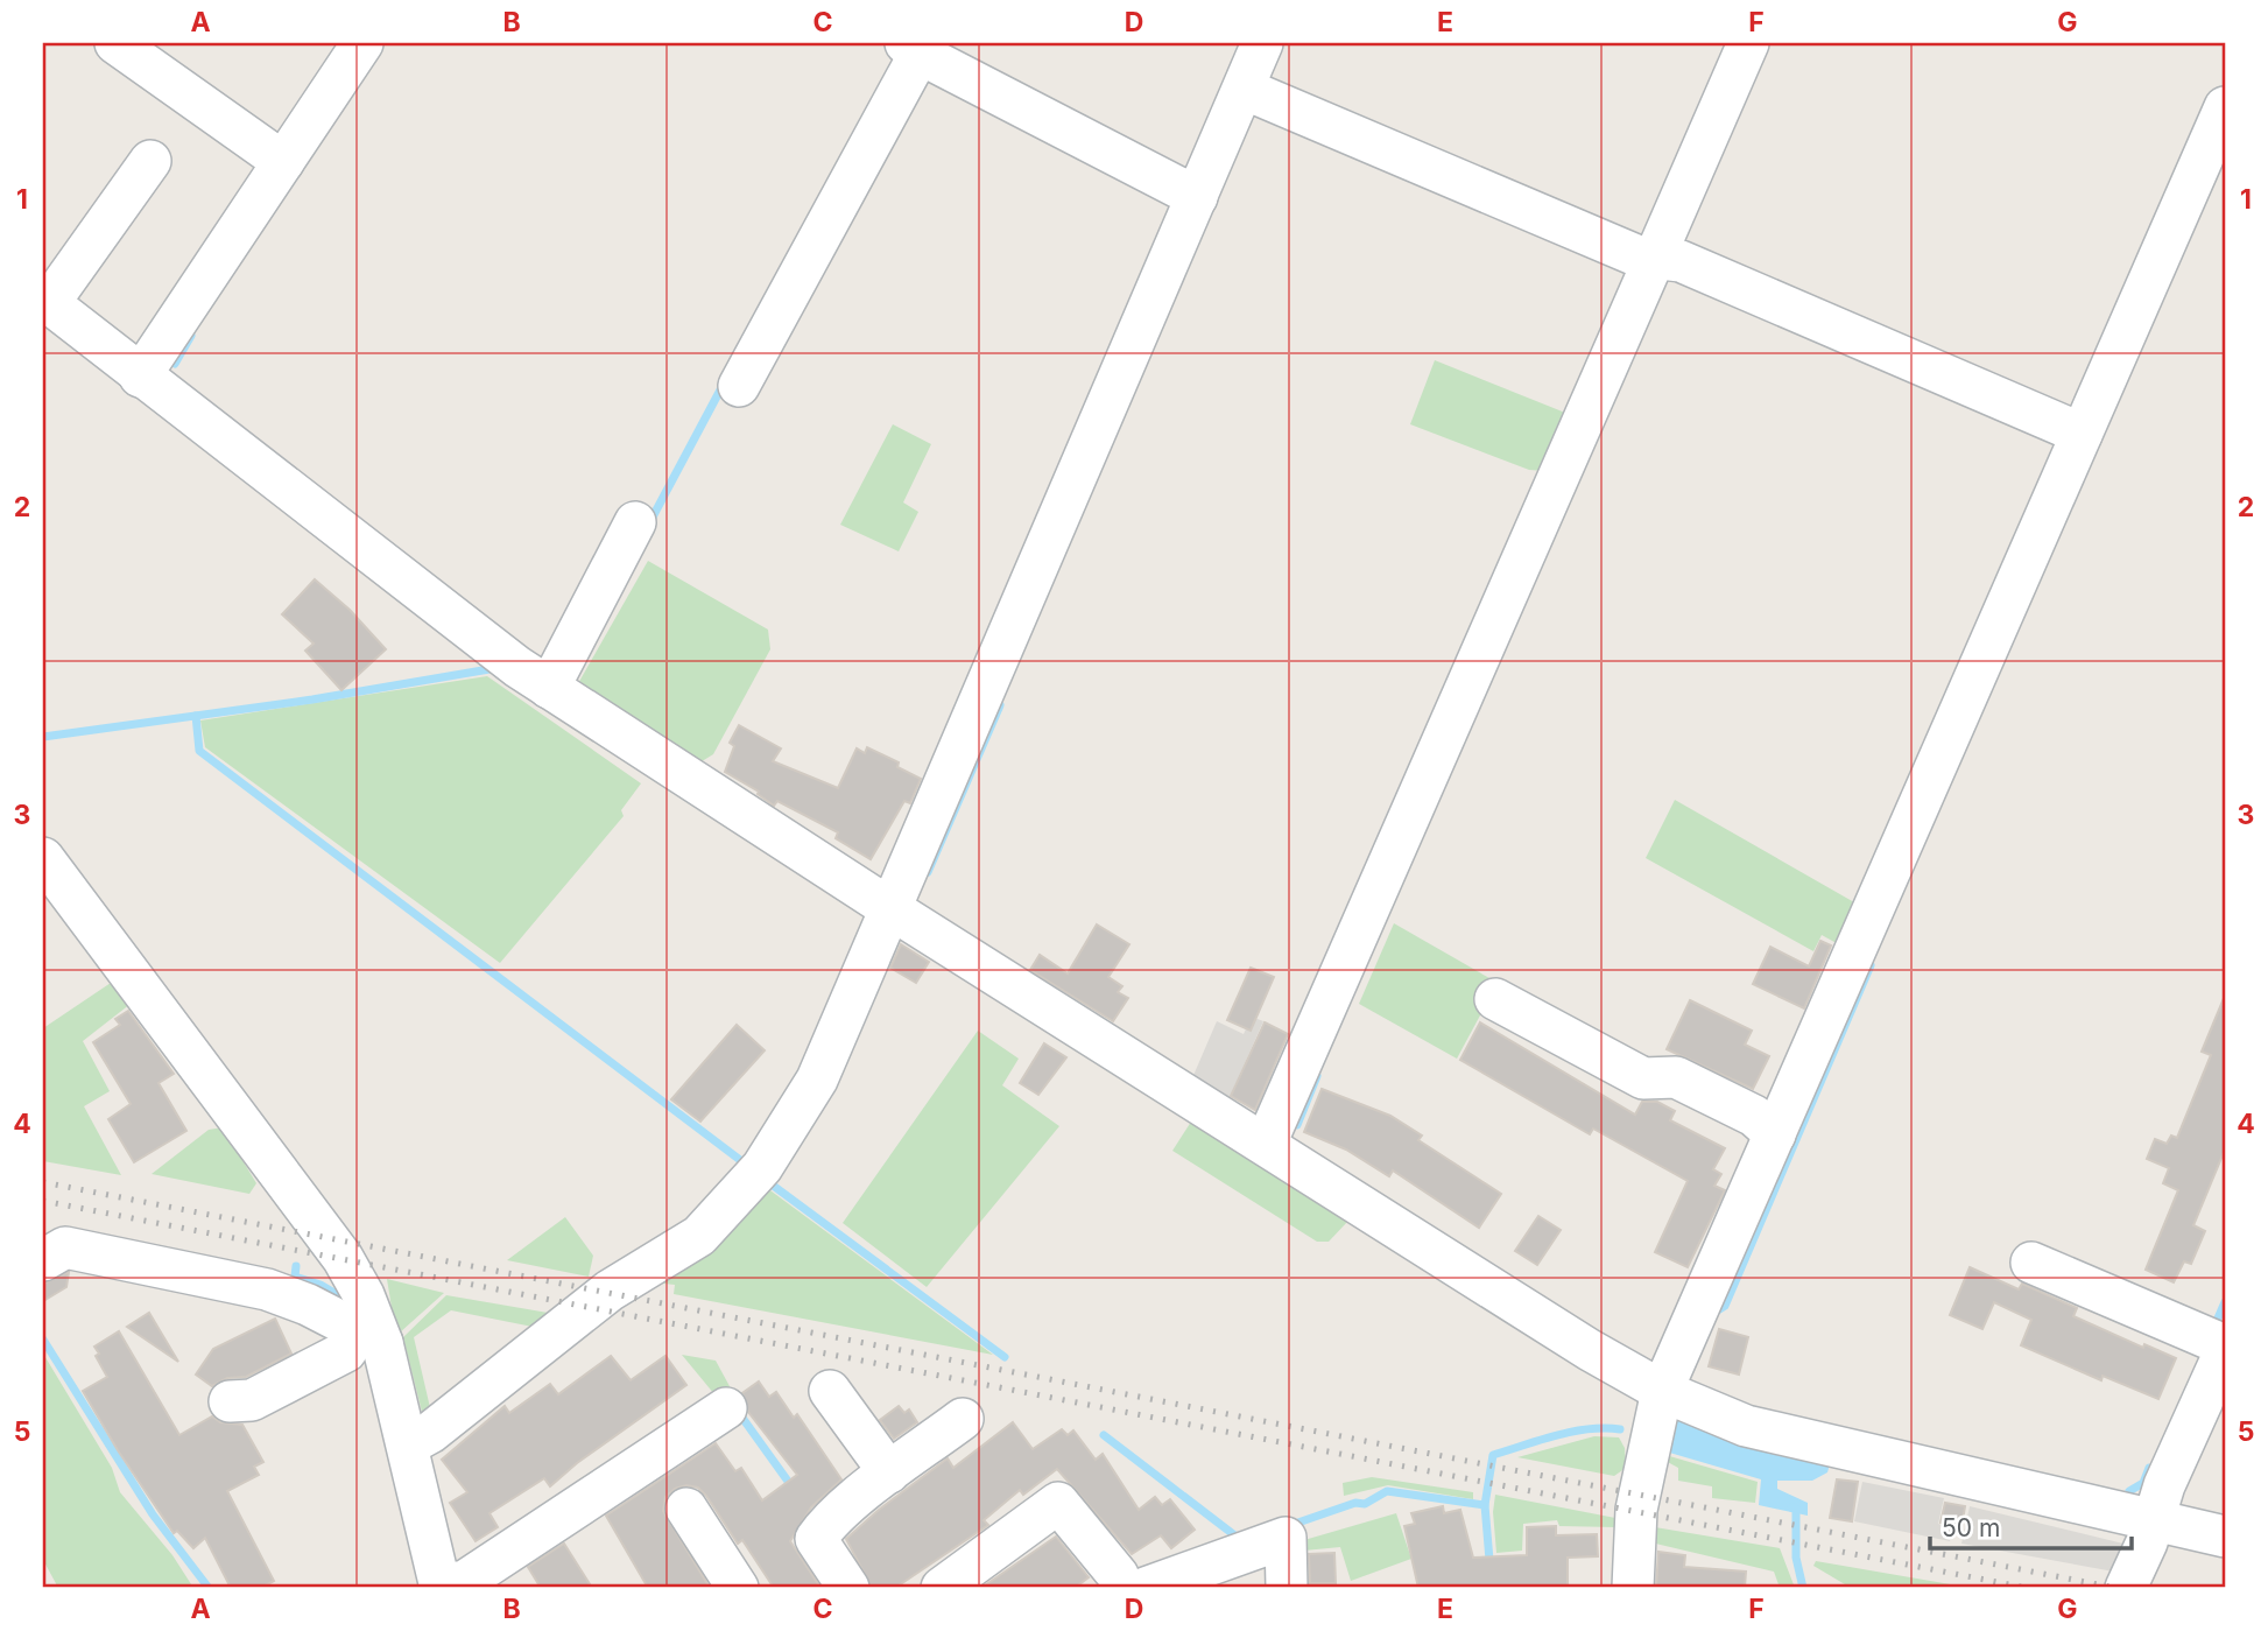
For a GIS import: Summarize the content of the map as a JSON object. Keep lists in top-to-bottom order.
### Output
{
  "scale_bar": "50 m",
  "grid": {
    "columns": [
      "A",
      "B",
      "C",
      "D",
      "E",
      "F",
      "G"
    ],
    "rows": [
      "1",
      "2",
      "3",
      "4",
      "5"
    ]
  }
}
